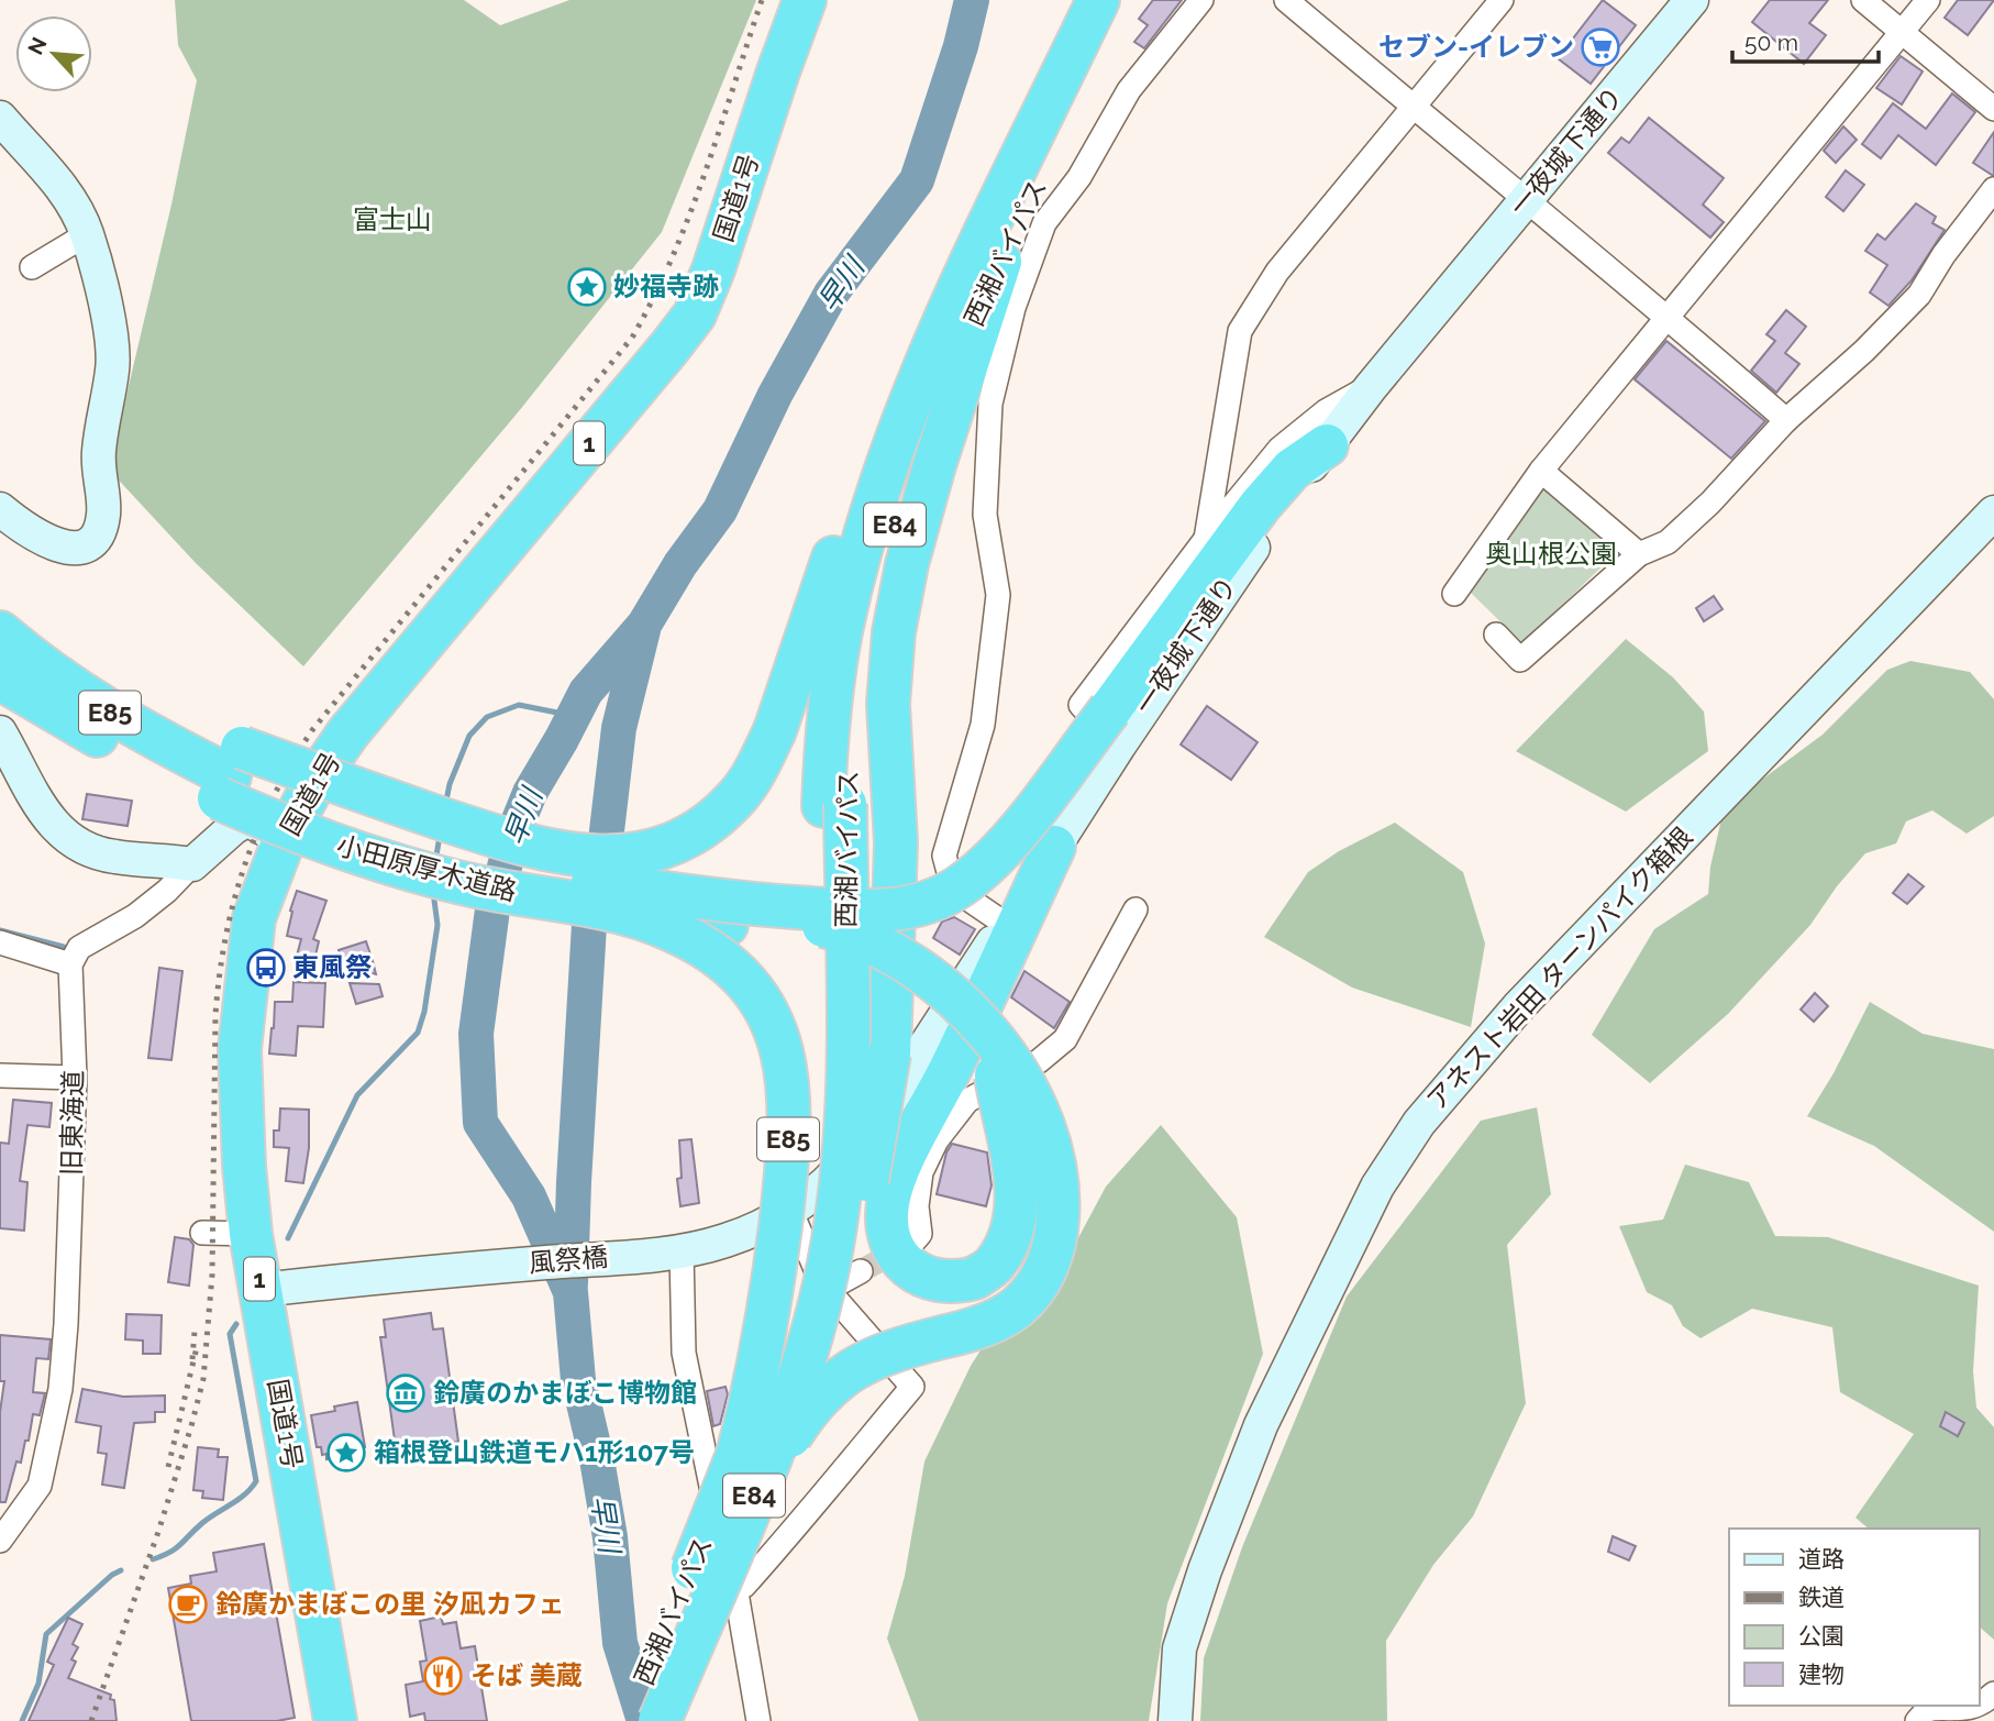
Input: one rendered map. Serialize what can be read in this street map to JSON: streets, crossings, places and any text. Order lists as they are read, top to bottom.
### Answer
{
  "streets": {
    "highway": [
      "国道1号",
      "西湘バイパス",
      "1",
      "E84",
      "E85",
      "小田原厚木道路"
    ],
    "street": [
      "一夜城下通り",
      "アネスト岩田 ターンパイク箱根",
      "旧東海道",
      "風祭橋"
    ]
  },
  "crossings": [
    ["国道1号", "風祭橋"],
    ["西湘バイパス", "E85"],
    ["E85", "小田原厚木道路"]
  ],
  "water": ["早川"],
  "parks": ["富士山", "奥山根公園"],
  "places": {
    "supermarket": ["セブン-イレブン"],
    "place": ["妙福寺跡", "箱根登山鉄道モハ1形107号"],
    "bus stop": ["東風祭"],
    "museum": ["鈴廣のかまぼこ博物館"],
    "cafe": ["鈴廣かまぼこの里 汐凪カフェ"],
    "restaurant": ["そば 美蔵"]
  },
  "legend": [
    "道路",
    "鉄道",
    "公園",
    "建物"
  ],
  "scale_bar": "50 m",
  "north": "top left"
}
